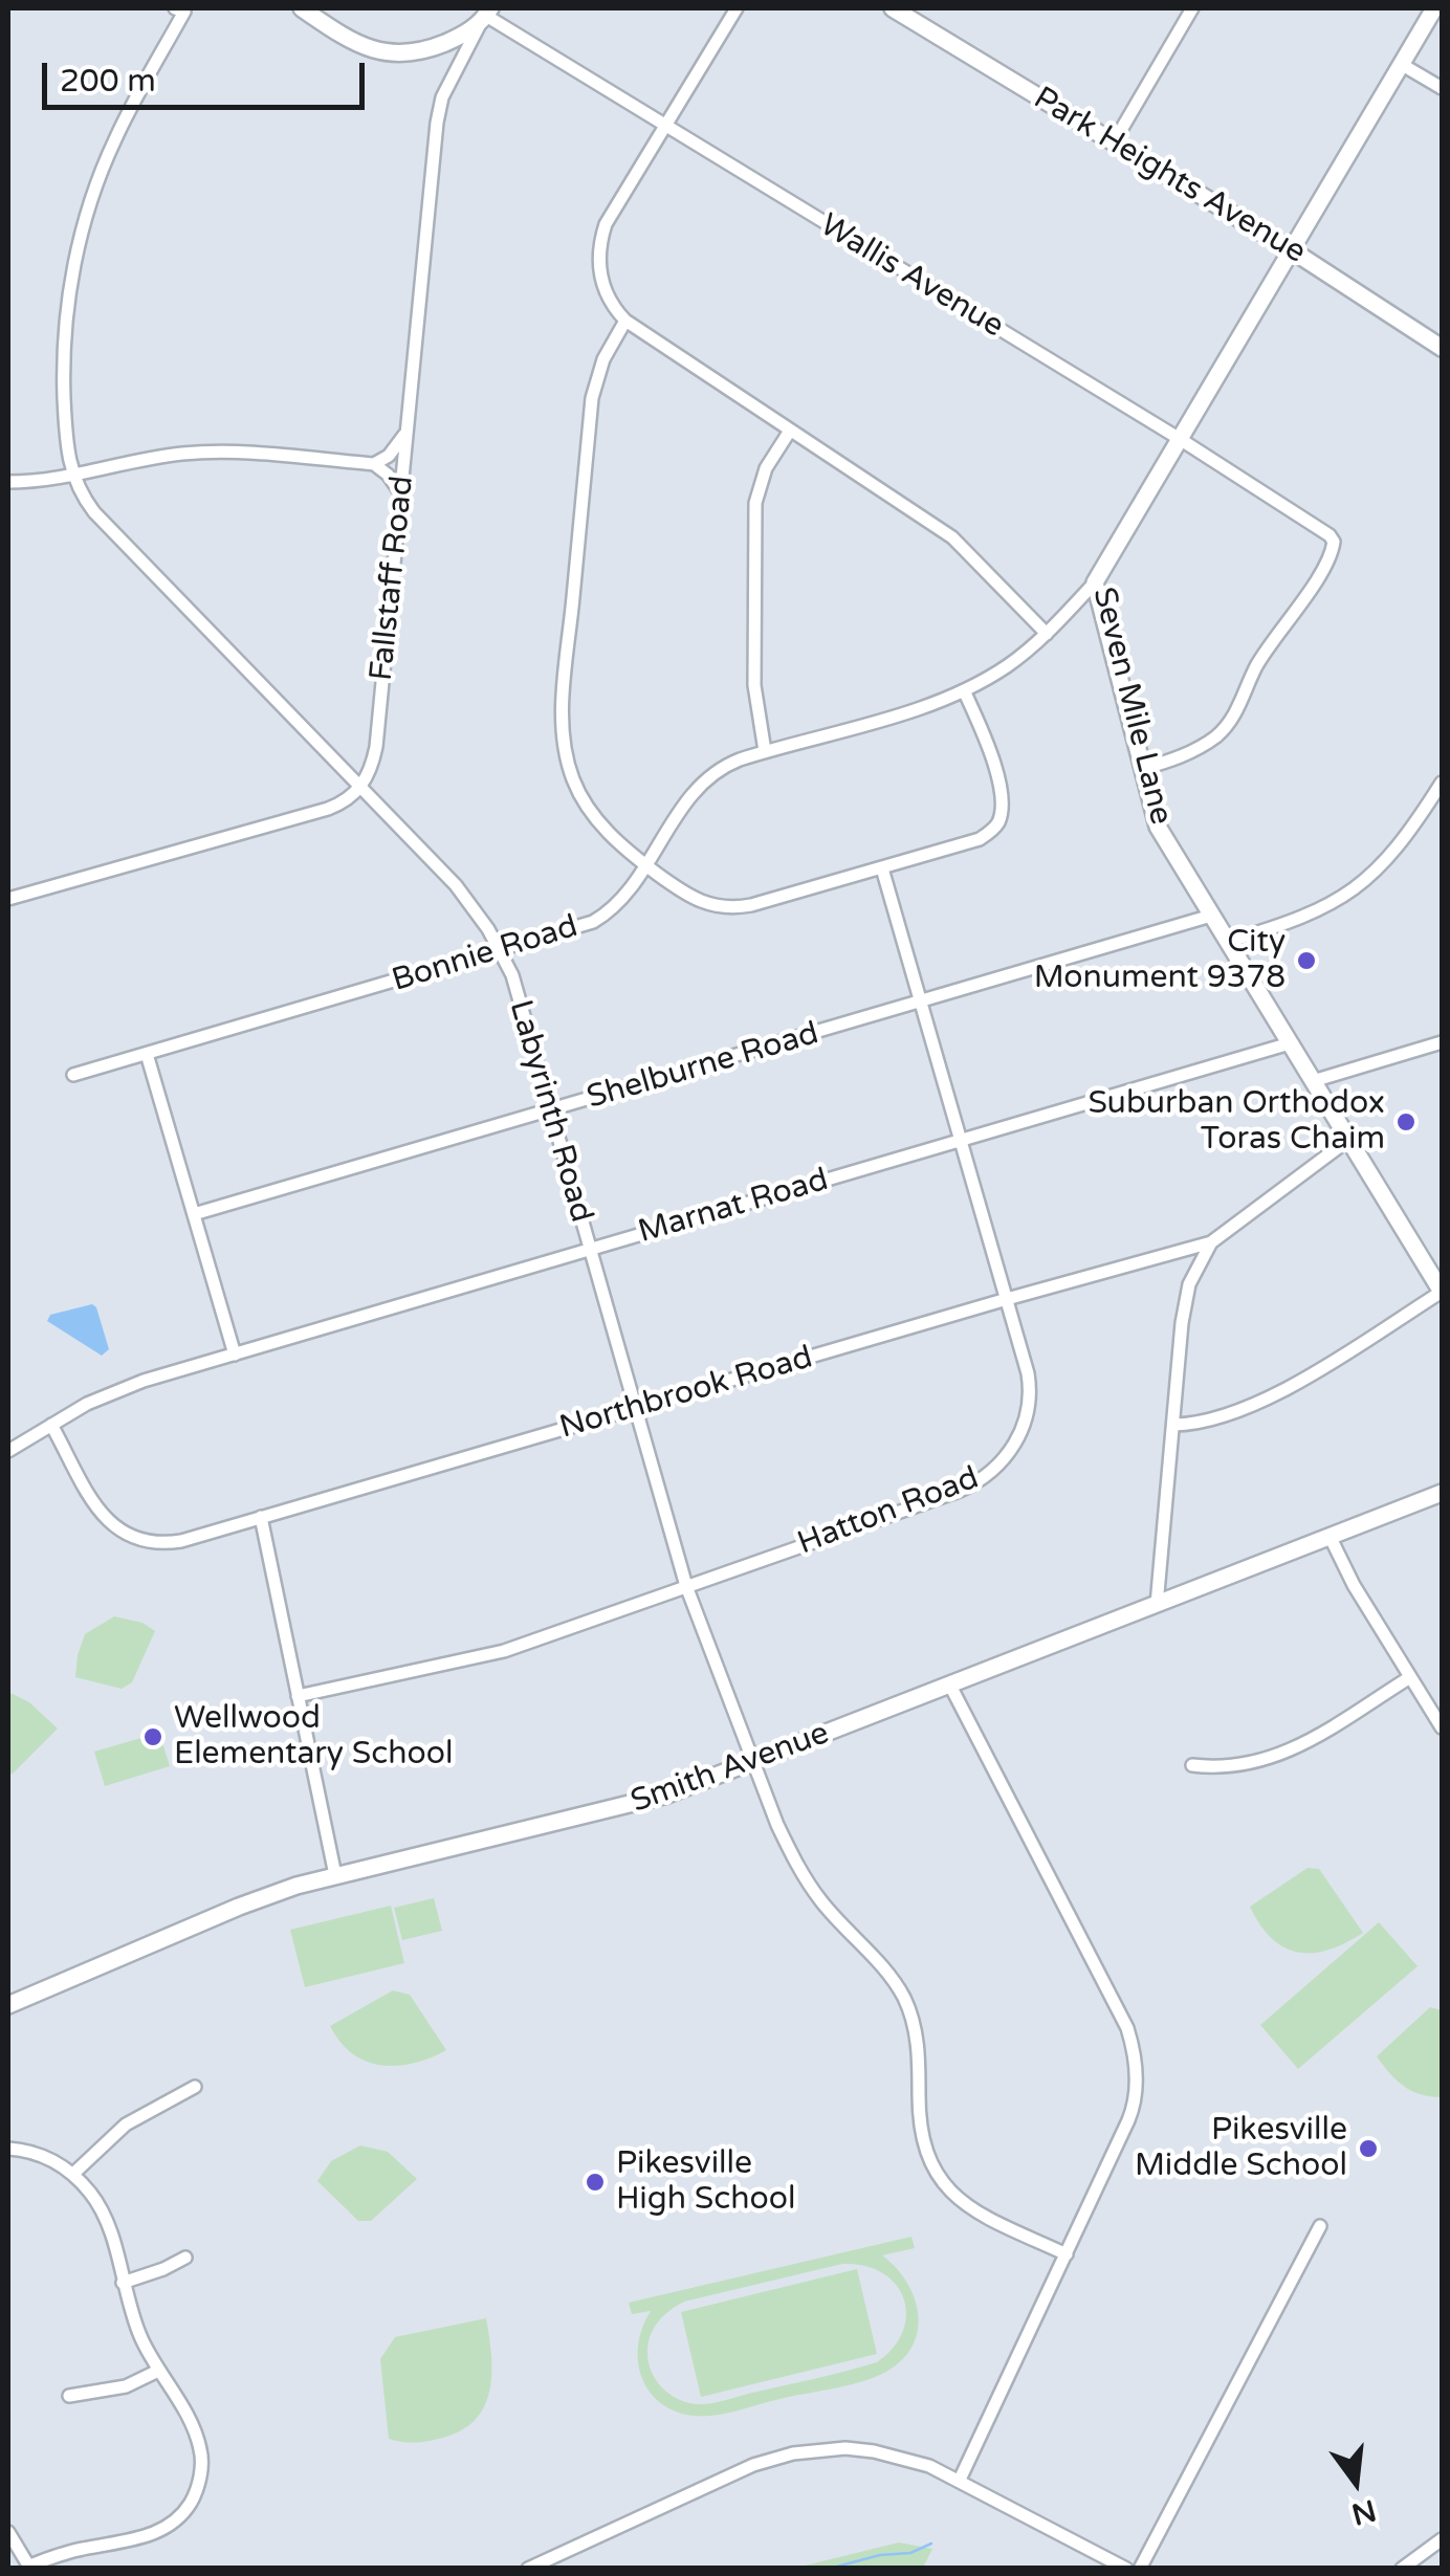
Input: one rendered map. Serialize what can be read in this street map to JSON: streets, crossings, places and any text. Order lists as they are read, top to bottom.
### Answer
{
  "streets": {
    "main road": ["Park Heights Avenue", "Seven Mile Lane", "Smith Avenue"],
    "street": [
      "Wallis Avenue",
      "Fallstaff Road",
      "Bonnie Road",
      "Shelburne Road",
      "Labyrinth Road",
      "Marnat Road",
      "Northbrook Road",
      "Hatton Road"
    ]
  },
  "crossings": [
    ["Park Heights Avenue", "Seven Mile Lane"],
    ["Wallis Avenue", "Fallstaff Road"],
    ["Wallis Avenue", "Seven Mile Lane"],
    ["Fallstaff Road", "Labyrinth Road"],
    ["Seven Mile Lane", "Bonnie Road"],
    ["Seven Mile Lane", "Shelburne Road"],
    ["Seven Mile Lane", "Marnat Road"],
    ["Seven Mile Lane", "Northbrook Road"],
    ["Bonnie Road", "Labyrinth Road"],
    ["Shelburne Road", "Labyrinth Road"],
    ["Shelburne Road", "Hatton Road"],
    ["Labyrinth Road", "Marnat Road"],
    ["Labyrinth Road", "Northbrook Road"],
    ["Labyrinth Road", "Hatton Road"],
    ["Labyrinth Road", "Smith Avenue"],
    ["Marnat Road", "Northbrook Road"],
    ["Marnat Road", "Hatton Road"],
    ["Northbrook Road", "Hatton Road"]
  ],
  "places": [
    "City Monument 9378",
    "Suburban Orthodox Toras Chaim",
    "Wellwood Elementary School",
    "Pikesville Middle School",
    "Pikesville High School"
  ],
  "scale_bar": "200 m",
  "north": "bottom"
}
